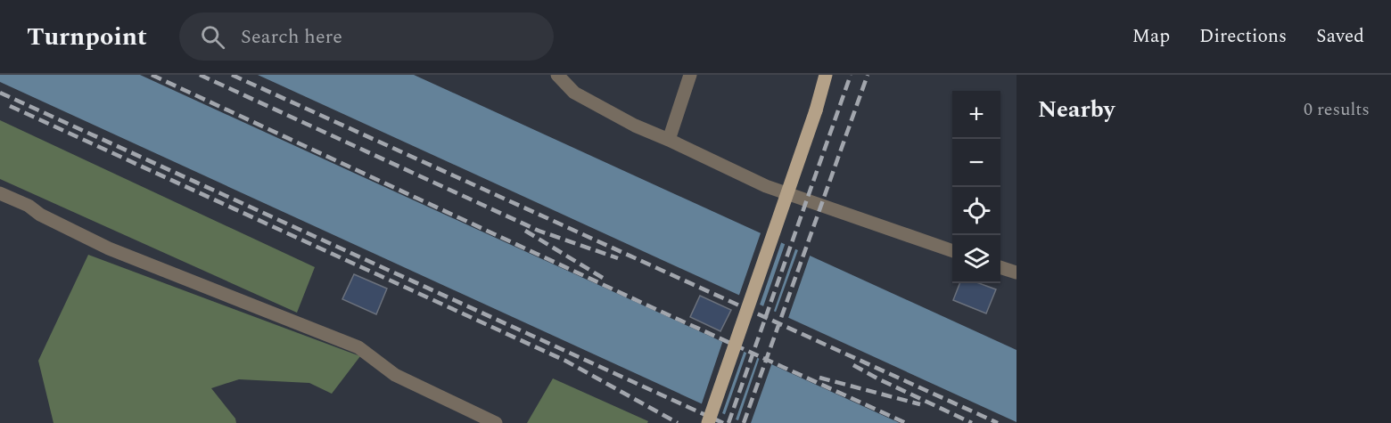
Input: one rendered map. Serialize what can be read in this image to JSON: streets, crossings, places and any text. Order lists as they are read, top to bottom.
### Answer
{
  "page": {
    "header": "Turnpoint",
    "search": "Search here",
    "nav": ["Map", "Directions", "Saved"],
    "heading": ["Nearby", "0 results"],
    "map_buttons": ["+", "−"]
  }
}
